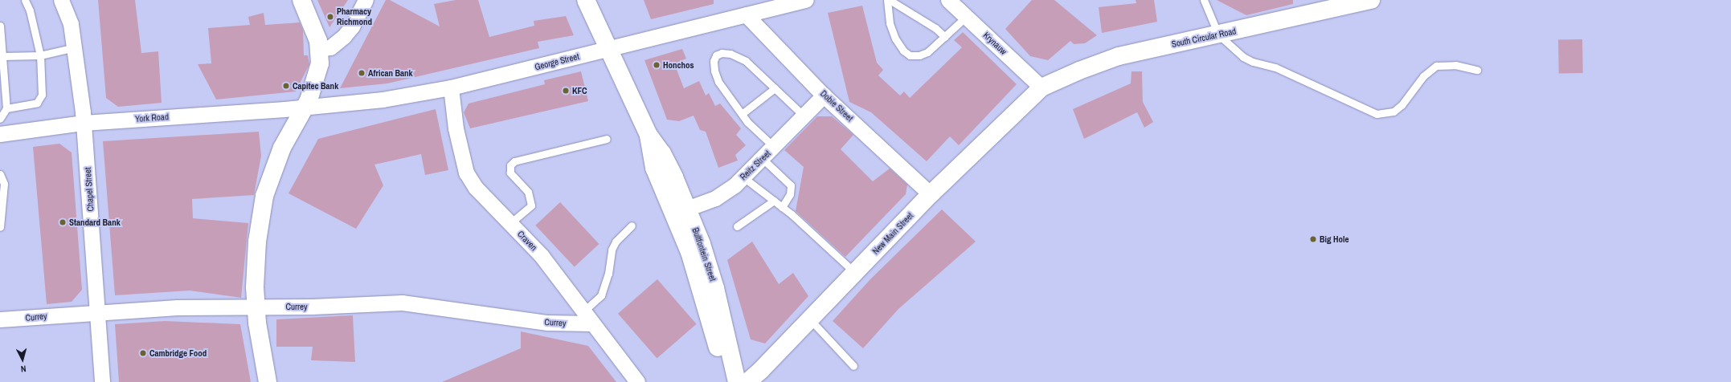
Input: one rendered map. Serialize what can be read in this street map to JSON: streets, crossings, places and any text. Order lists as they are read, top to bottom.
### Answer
{
  "streets": {
    "street": [
      "South Circular Road",
      "Krynauw",
      "George Street",
      "Dobie Street",
      "York Road",
      "Reitz Street",
      "Chapel Street",
      "New Main Street",
      "Craven",
      "Bultfontein Street",
      "Currey"
    ]
  },
  "crossings": [
    ["South Circular Road", "Krynauw"],
    ["South Circular Road", "New Main Street"],
    ["Krynauw", "New Main Street"],
    ["George Street", "Dobie Street"],
    ["George Street", "York Road"],
    ["George Street", "Craven"],
    ["George Street", "Bultfontein Street"],
    ["Dobie Street", "Reitz Street"],
    ["Dobie Street", "New Main Street"],
    ["York Road", "Chapel Street"],
    ["Reitz Street", "Bultfontein Street"],
    ["Chapel Street", "Currey"],
    ["Craven", "Currey"]
  ],
  "places": [
    "Pharmacy Richmond",
    "Honchos",
    "African Bank",
    "Capitec Bank",
    "KFC",
    "Standard Bank",
    "Big Hole",
    "Cambridge Food"
  ],
  "north": "bottom"
}
